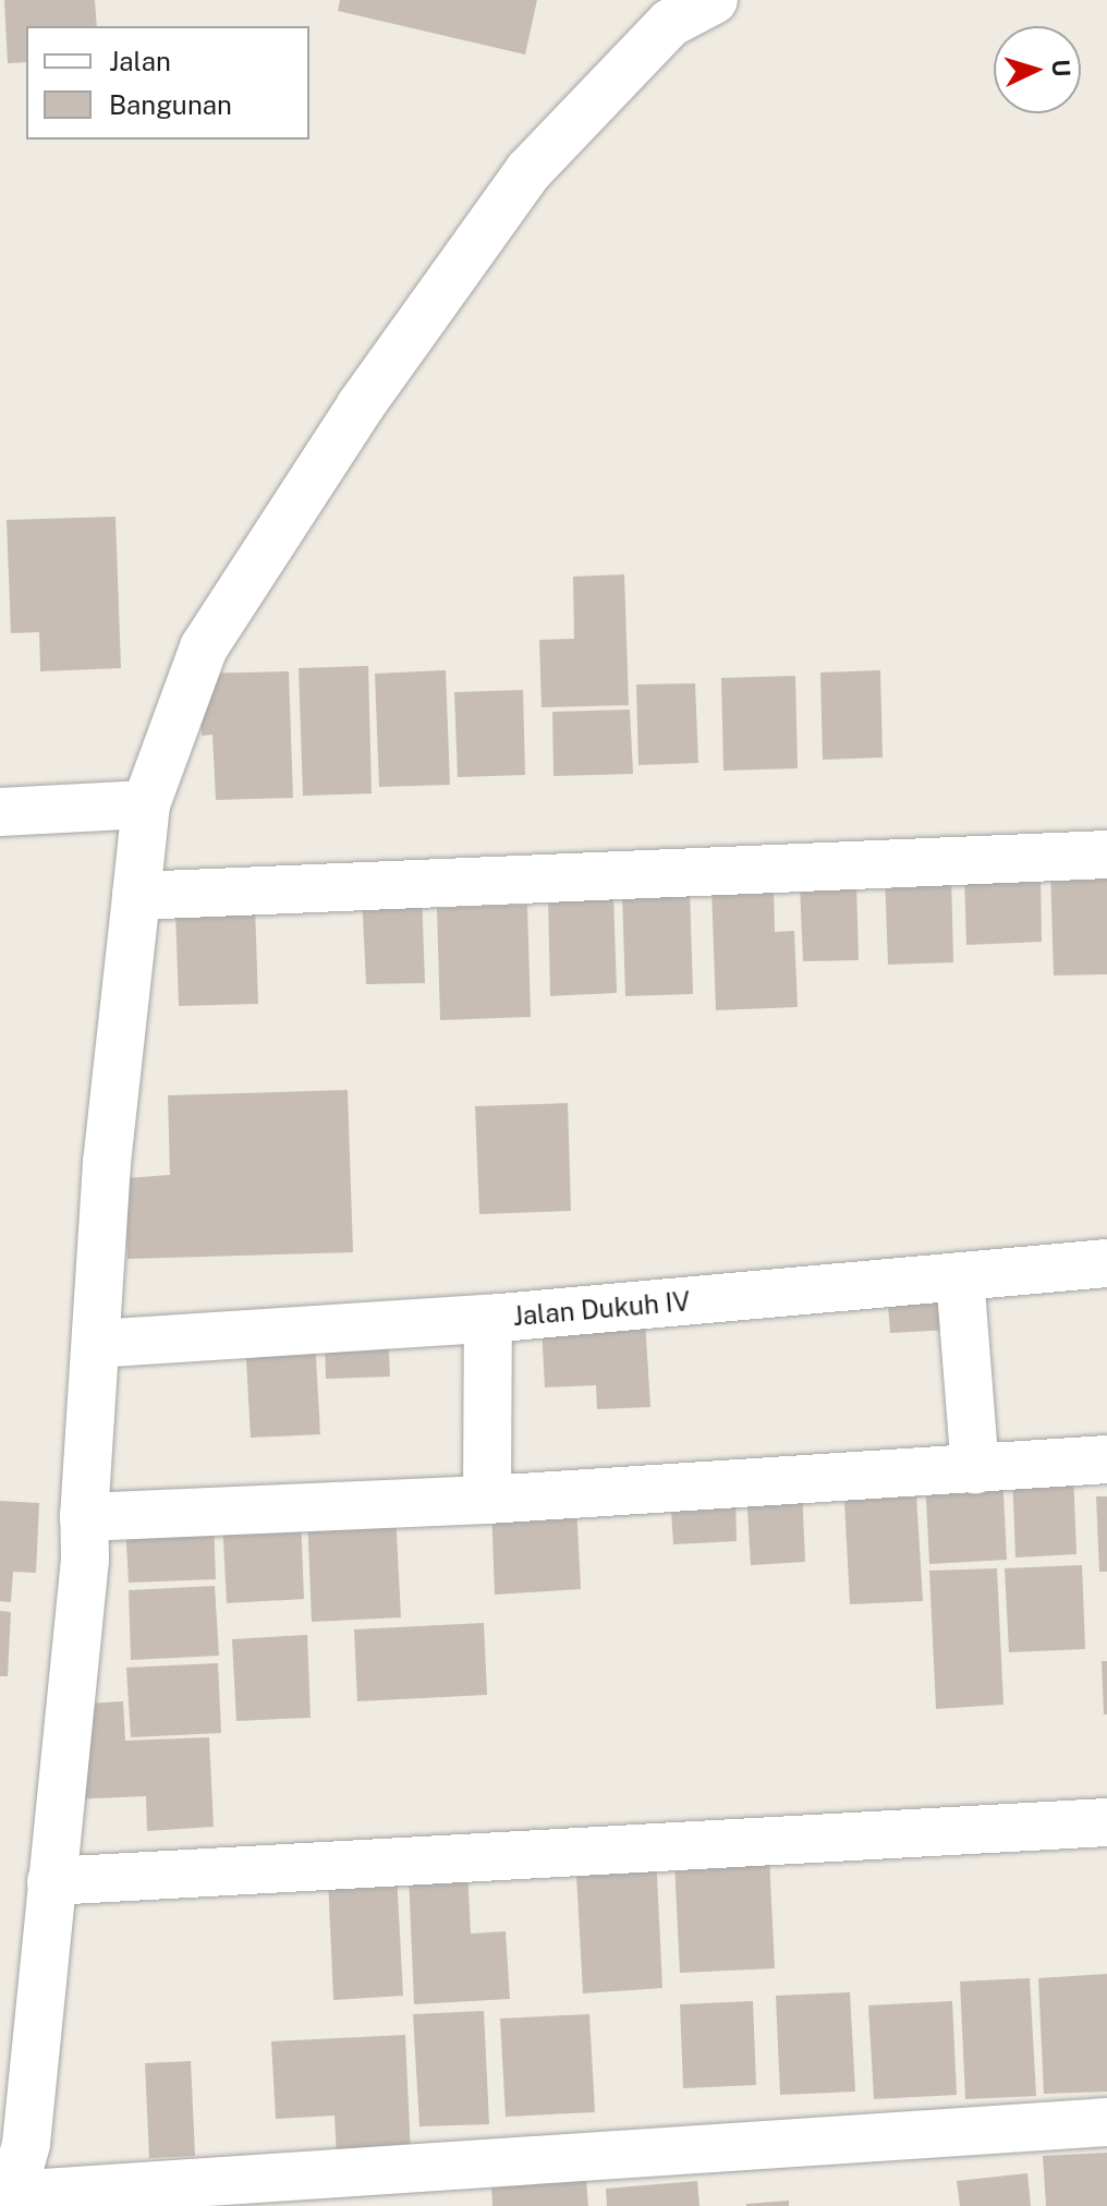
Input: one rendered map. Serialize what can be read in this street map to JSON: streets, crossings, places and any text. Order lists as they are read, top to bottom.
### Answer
{
  "streets": {
    "street": ["Jalan Dukuh IV"]
  },
  "legend": ["Jalan", "Bangunan"],
  "north": "right"
}
